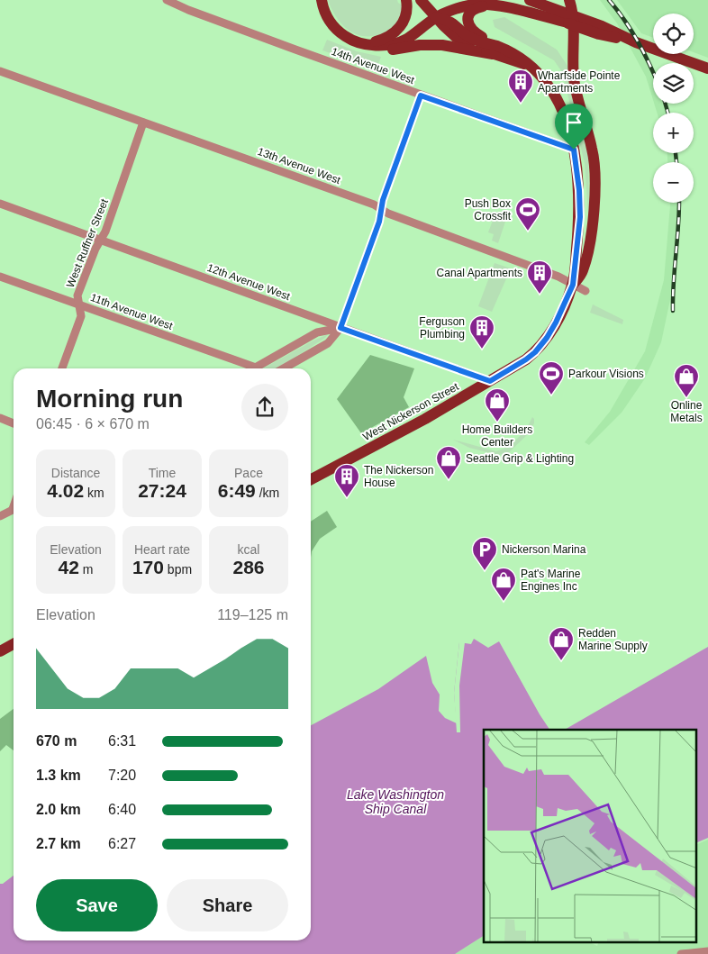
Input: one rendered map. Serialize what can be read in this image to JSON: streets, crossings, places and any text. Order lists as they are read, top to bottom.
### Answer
{
  "streets": {
    "main road": ["West Nickerson Street"],
    "street": [
      "14th Avenue West",
      "13th Avenue West",
      "West Ruffner Street",
      "12th Avenue West",
      "11th Avenue West"
    ]
  },
  "crossings": [
    ["14th Avenue West", "West Nickerson Street"],
    ["13th Avenue West", "West Ruffner Street"],
    ["13th Avenue West", "West Nickerson Street"],
    ["West Ruffner Street", "12th Avenue West"],
    ["West Ruffner Street", "11th Avenue West"],
    ["12th Avenue West", "West Nickerson Street"]
  ],
  "water": ["Lake Washington Ship Canal"],
  "places": {
    "building": [
      "Wharfside Pointe Apartments",
      "Canal Apartments",
      "Ferguson Plumbing",
      "The Nickerson House"
    ],
    "sports": ["Push Box Crossfit", "Parkour Visions"],
    "shop": [
      "Online Metals",
      "Home Builders Center",
      "Seattle Grip & Lighting",
      "Pat's Marine Engines Inc",
      "Redden Marine Supply"
    ],
    "parking": ["Nickerson Marina"]
  },
  "page": {
    "map_buttons": ["+", "−"],
    "heading": ["Morning run", "06:45 · 6 × 670 m"],
    "stats": [
      ["Distance", "4.02 km"],
      ["Time", "27:24"],
      ["Pace", "6:49 /km"],
      ["Elevation", "42 m"],
      ["Heart rate", "170 bpm"],
      ["kcal", "286"]
    ],
    "chart": ["Elevation", "119–125 m"],
    "list": [
      {
        "name": "670 m",
        "note": "6:31"
      },
      {
        "name": "1.3 km",
        "note": "7:20"
      },
      {
        "name": "2.0 km",
        "note": "6:40"
      },
      {
        "name": "2.7 km",
        "note": "6:27"
      }
    ],
    "buttons": ["Save", "Share"]
  }
}
